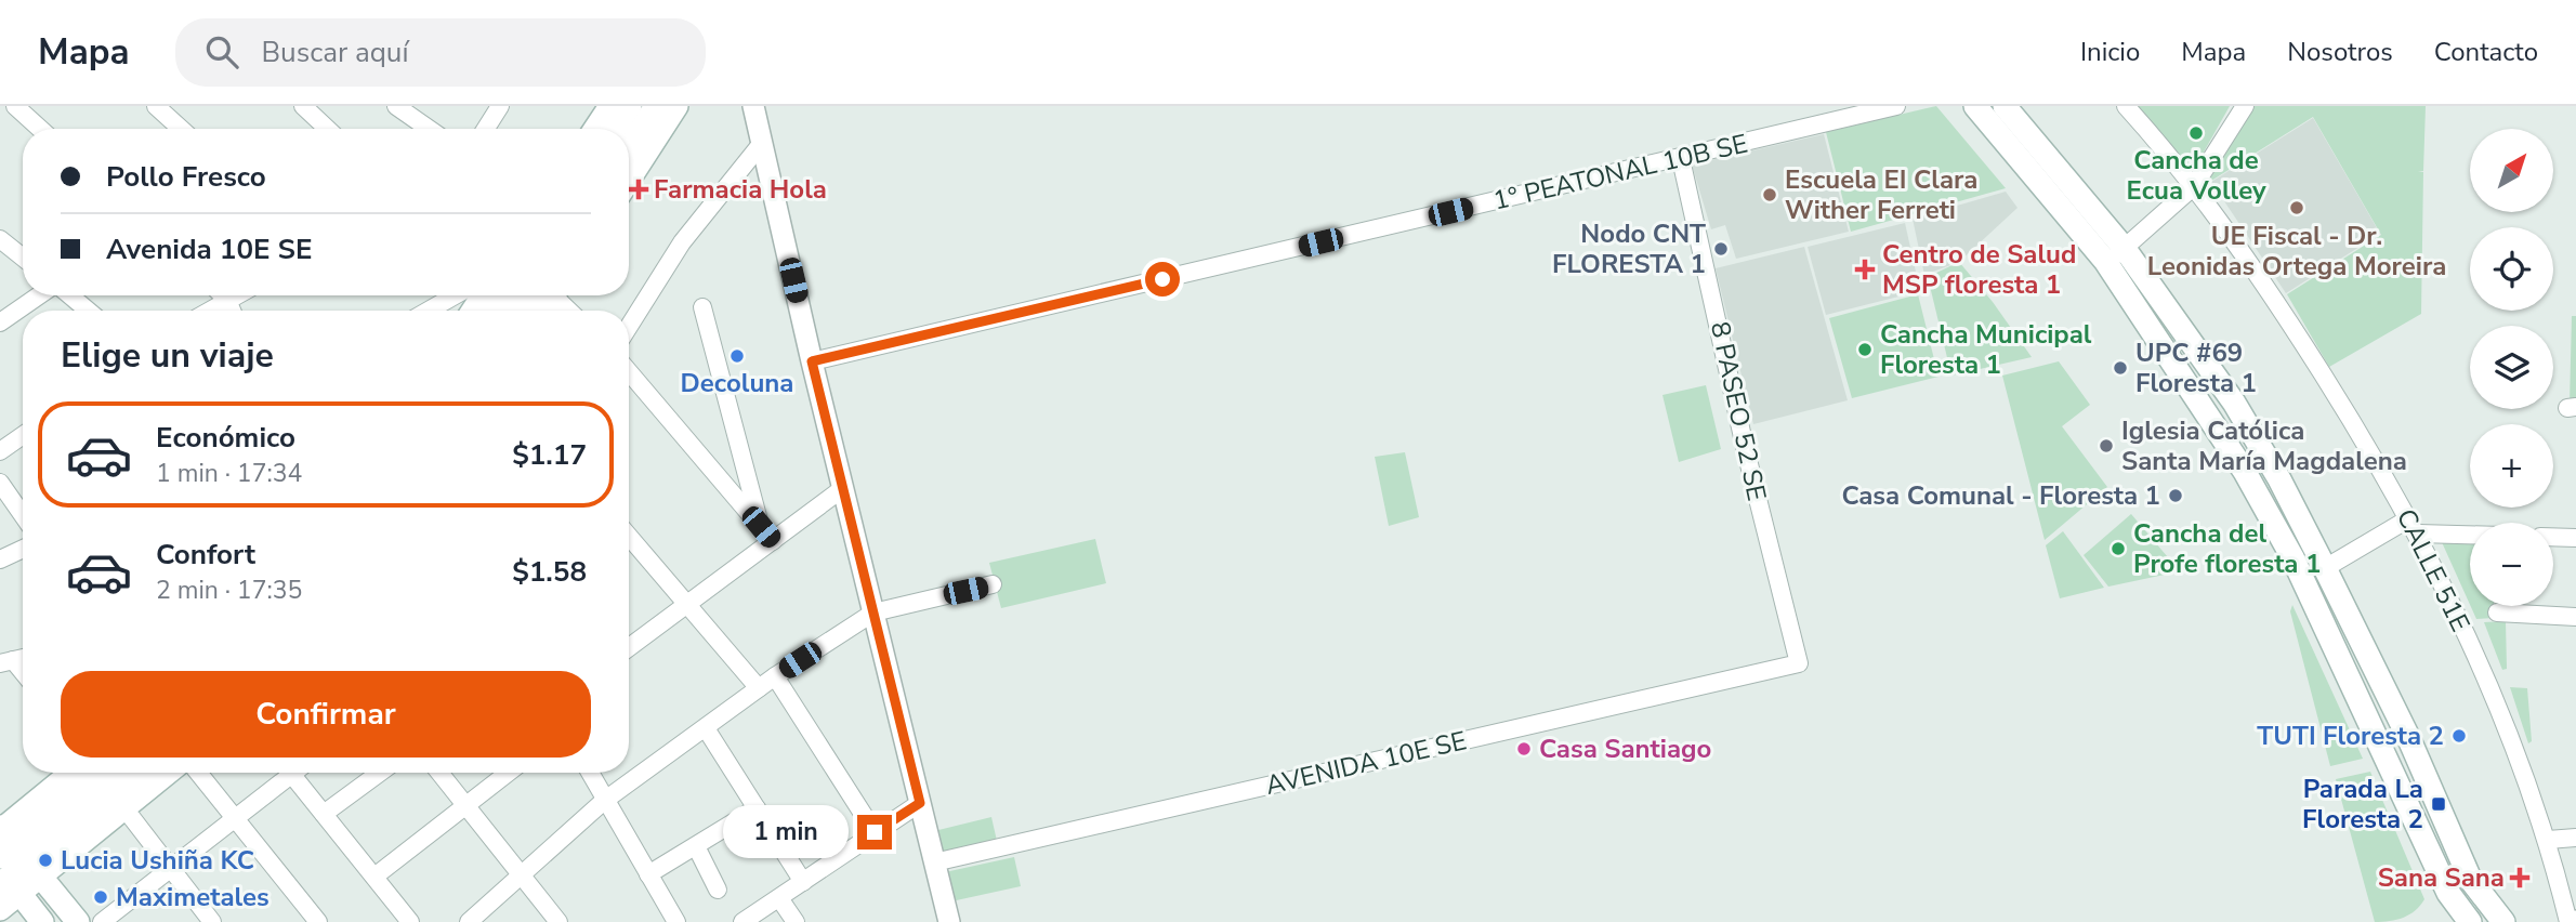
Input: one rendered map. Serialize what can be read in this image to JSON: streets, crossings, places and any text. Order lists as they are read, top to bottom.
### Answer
{
  "streets": {
    "street": [
      "1° PEATONAL 10B SE",
      "8 PASEO 52 SE",
      "CALLE 51E",
      "AVENIDA 10E SE"
    ]
  },
  "crossings": [
    ["1° PEATONAL 10B SE", "8 PASEO 52 SE"],
    ["8 PASEO 52 SE", "AVENIDA 10E SE"]
  ],
  "places": {
    "other": [
      "Cancha de Ecua Volley",
      "Escuela EI Clara Wither Ferreti",
      "UE Fiscal - Dr. Leonidas Ortega Moreira",
      "Nodo CNT FLORESTA 1",
      "Cancha Municipal Floresta 1",
      "Decoluna",
      "UPC #69 Floresta 1",
      "Iglesia Católica Santa María Magdalena",
      "Casa Comunal - Floresta 1",
      "Cancha del Profe floresta 1",
      "TUTI Floresta 2",
      "Casa Santiago",
      "Lucia Ushiña KC",
      "Maximetales"
    ],
    "health": ["Farmacia Hola", "Centro de Salud MSP floresta 1", "Sana Sana"],
    "transit": ["Parada La Floresta 2"]
  },
  "north": "top right",
  "page": {
    "header": "Mapa",
    "search": "Buscar aquí",
    "nav": [
      "Inicio",
      "Mapa",
      "Nosotros",
      "Contacto"
    ],
    "map_buttons": ["+", "−"],
    "banner": ["Pollo Fresco", "Avenida 10E SE"],
    "heading": "Elige un viaje",
    "list": [
      {
        "name": "Económico",
        "note": "1 min · 17:34",
        "value": "$1.17"
      },
      {
        "name": "Confort",
        "note": "2 min · 17:35",
        "value": "$1.58"
      }
    ],
    "buttons": "Confirmar",
    "bubble": "1 min"
  }
}
